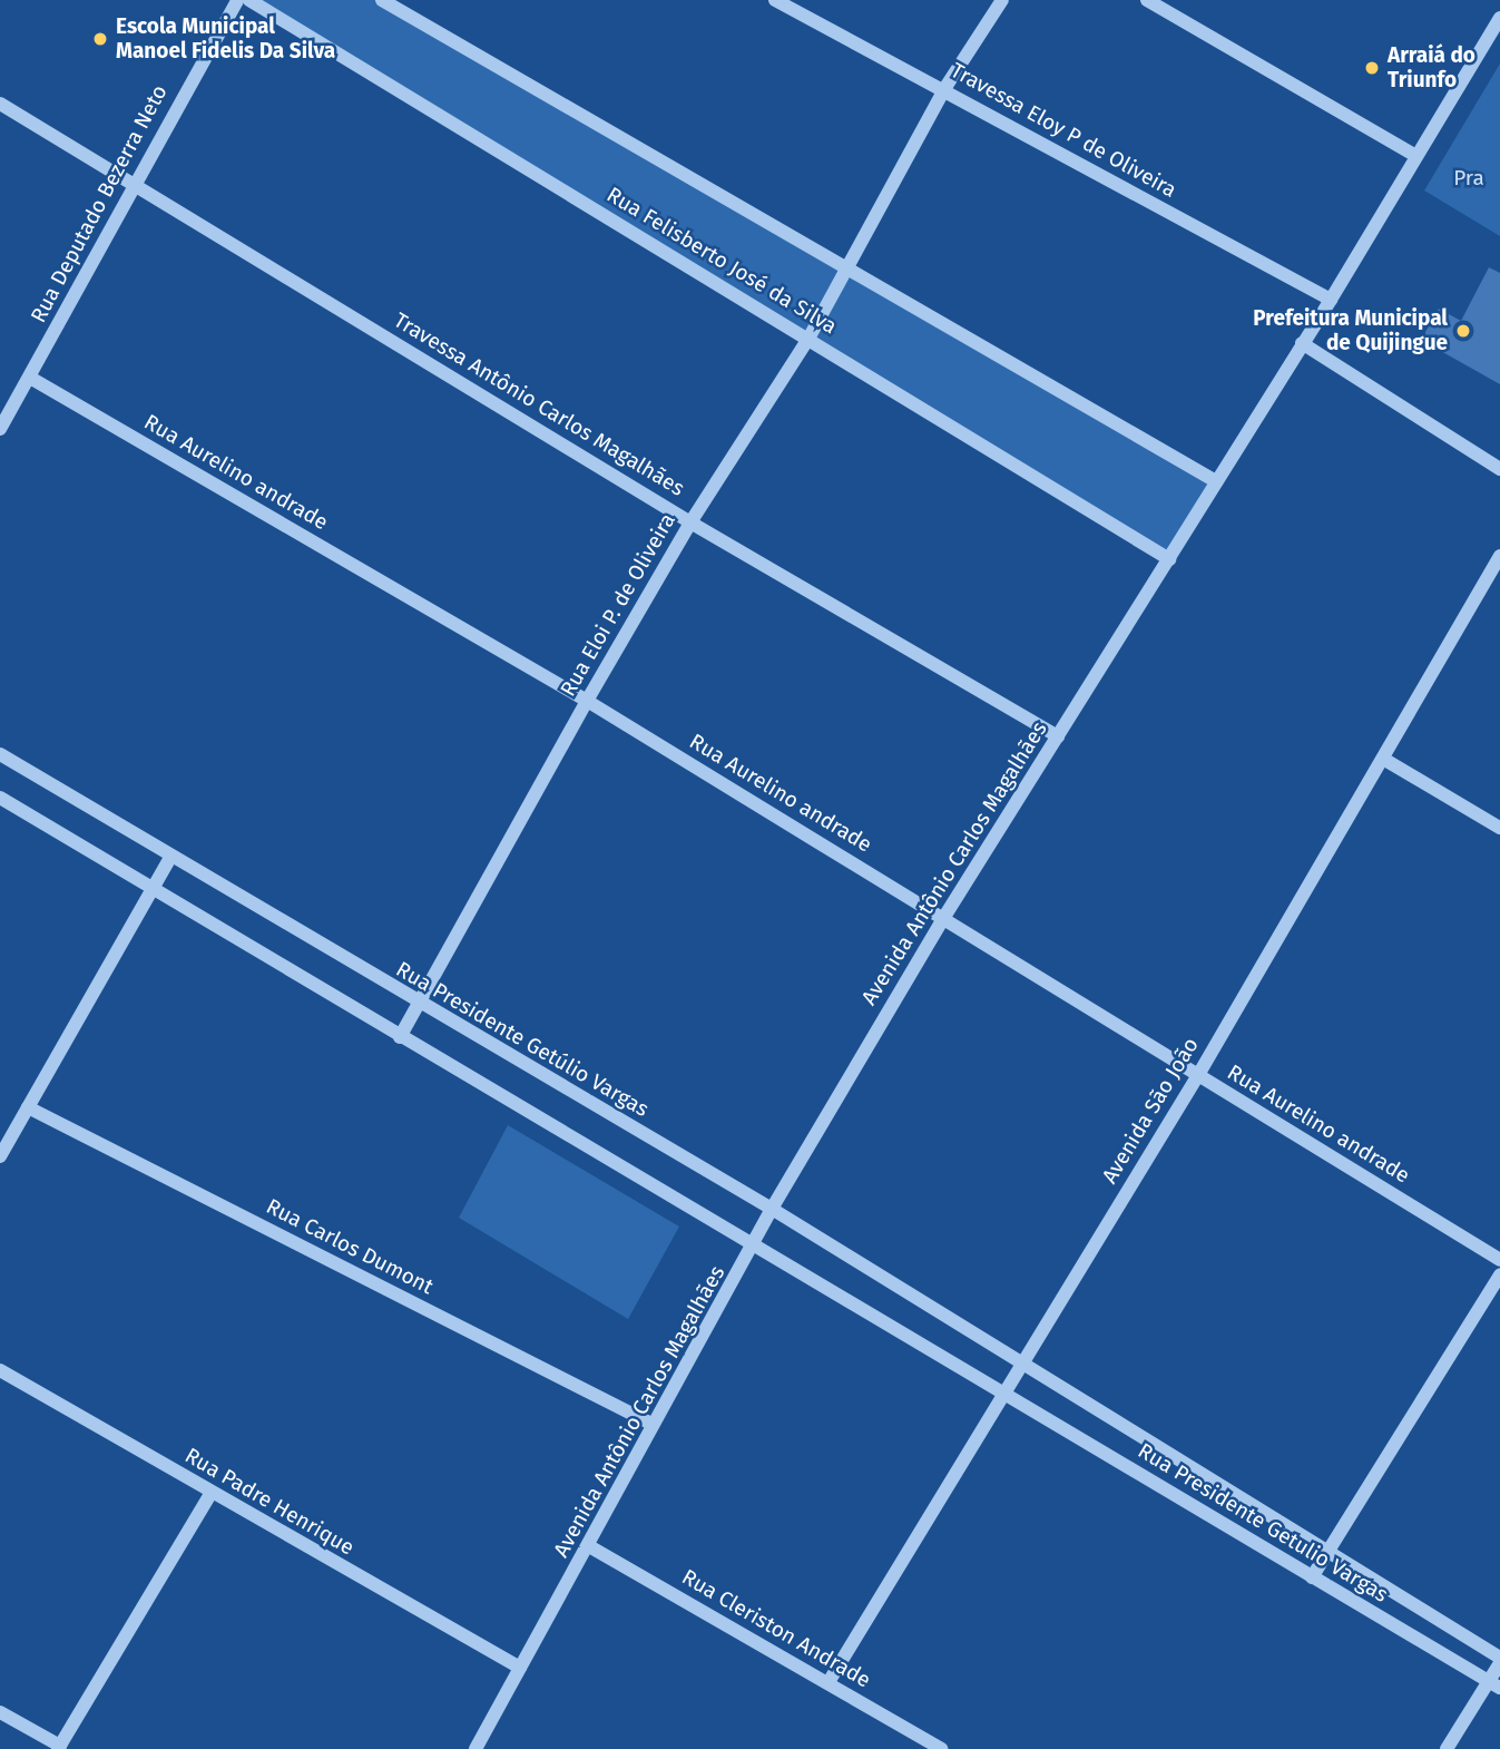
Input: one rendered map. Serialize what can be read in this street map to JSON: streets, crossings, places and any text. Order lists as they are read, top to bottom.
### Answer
{
  "streets": {
    "street": [
      "Travessa Eloy P de Oliveira",
      "Rua Deputado Bezerra Neto",
      "Rua Felisberto José da Silva",
      "Travessa Antônio Carlos Magalhães",
      "Rua Aurelino andrade",
      "Rua Eloi P. de Oliveira",
      "Avenida Antônio Carlos Magalhães",
      "Rua Presidente Getúlio Vargas",
      "Avenida São João",
      "Rua Carlos Dumont",
      "Rua Padre Henrique",
      "Rua Presidente Getulio Vargas",
      "Rua Cleriston Andrade"
    ]
  },
  "crossings": [
    ["Travessa Eloy P de Oliveira", "Rua Eloi P. de Oliveira"],
    ["Travessa Eloy P de Oliveira", "Avenida Antônio Carlos Magalhães"],
    ["Rua Deputado Bezerra Neto", "Travessa Antônio Carlos Magalhães"],
    ["Rua Deputado Bezerra Neto", "Rua Aurelino andrade"],
    ["Rua Felisberto José da Silva", "Rua Eloi P. de Oliveira"],
    ["Rua Felisberto José da Silva", "Avenida Antônio Carlos Magalhães"],
    ["Travessa Antônio Carlos Magalhães", "Rua Eloi P. de Oliveira"],
    ["Travessa Antônio Carlos Magalhães", "Avenida Antônio Carlos Magalhães"],
    ["Rua Aurelino andrade", "Rua Eloi P. de Oliveira"],
    ["Rua Aurelino andrade", "Avenida Antônio Carlos Magalhães"],
    ["Rua Aurelino andrade", "Avenida São João"],
    ["Rua Eloi P. de Oliveira", "Rua Presidente Getúlio Vargas"],
    ["Avenida Antônio Carlos Magalhães", "Rua Presidente Getúlio Vargas"],
    ["Avenida Antônio Carlos Magalhães", "Rua Carlos Dumont"],
    ["Avenida Antônio Carlos Magalhães", "Rua Padre Henrique"],
    ["Avenida Antônio Carlos Magalhães", "Rua Cleriston Andrade"],
    ["Rua Presidente Getúlio Vargas", "Avenida São João"],
    ["Rua Presidente Getúlio Vargas", "Rua Presidente Getulio Vargas"],
    ["Avenida São João", "Rua Presidente Getulio Vargas"],
    ["Avenida São João", "Rua Cleriston Andrade"]
  ],
  "parks": ["Pra"],
  "places": ["Escola Municipal Manoel Fidelis Da Silva", "Arraiá do Triunfo", "Prefeitura Municipal de Quijingue"]
}
